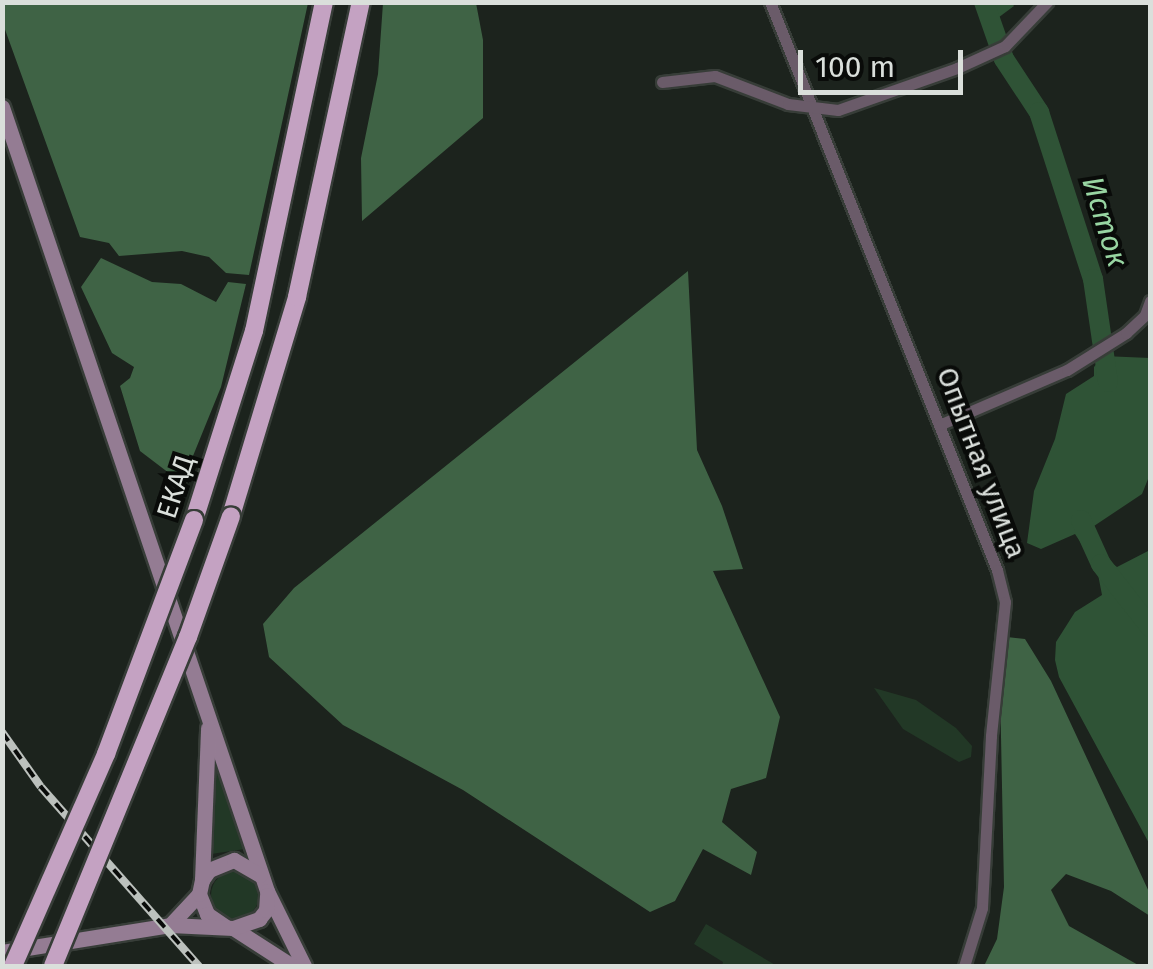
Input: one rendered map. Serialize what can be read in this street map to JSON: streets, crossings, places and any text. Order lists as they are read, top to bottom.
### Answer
{
  "streets": {
    "highway": ["ЕКАД"],
    "street": ["Опытная улица"]
  },
  "water": ["Исток"],
  "scale_bar": "100 m"
}
